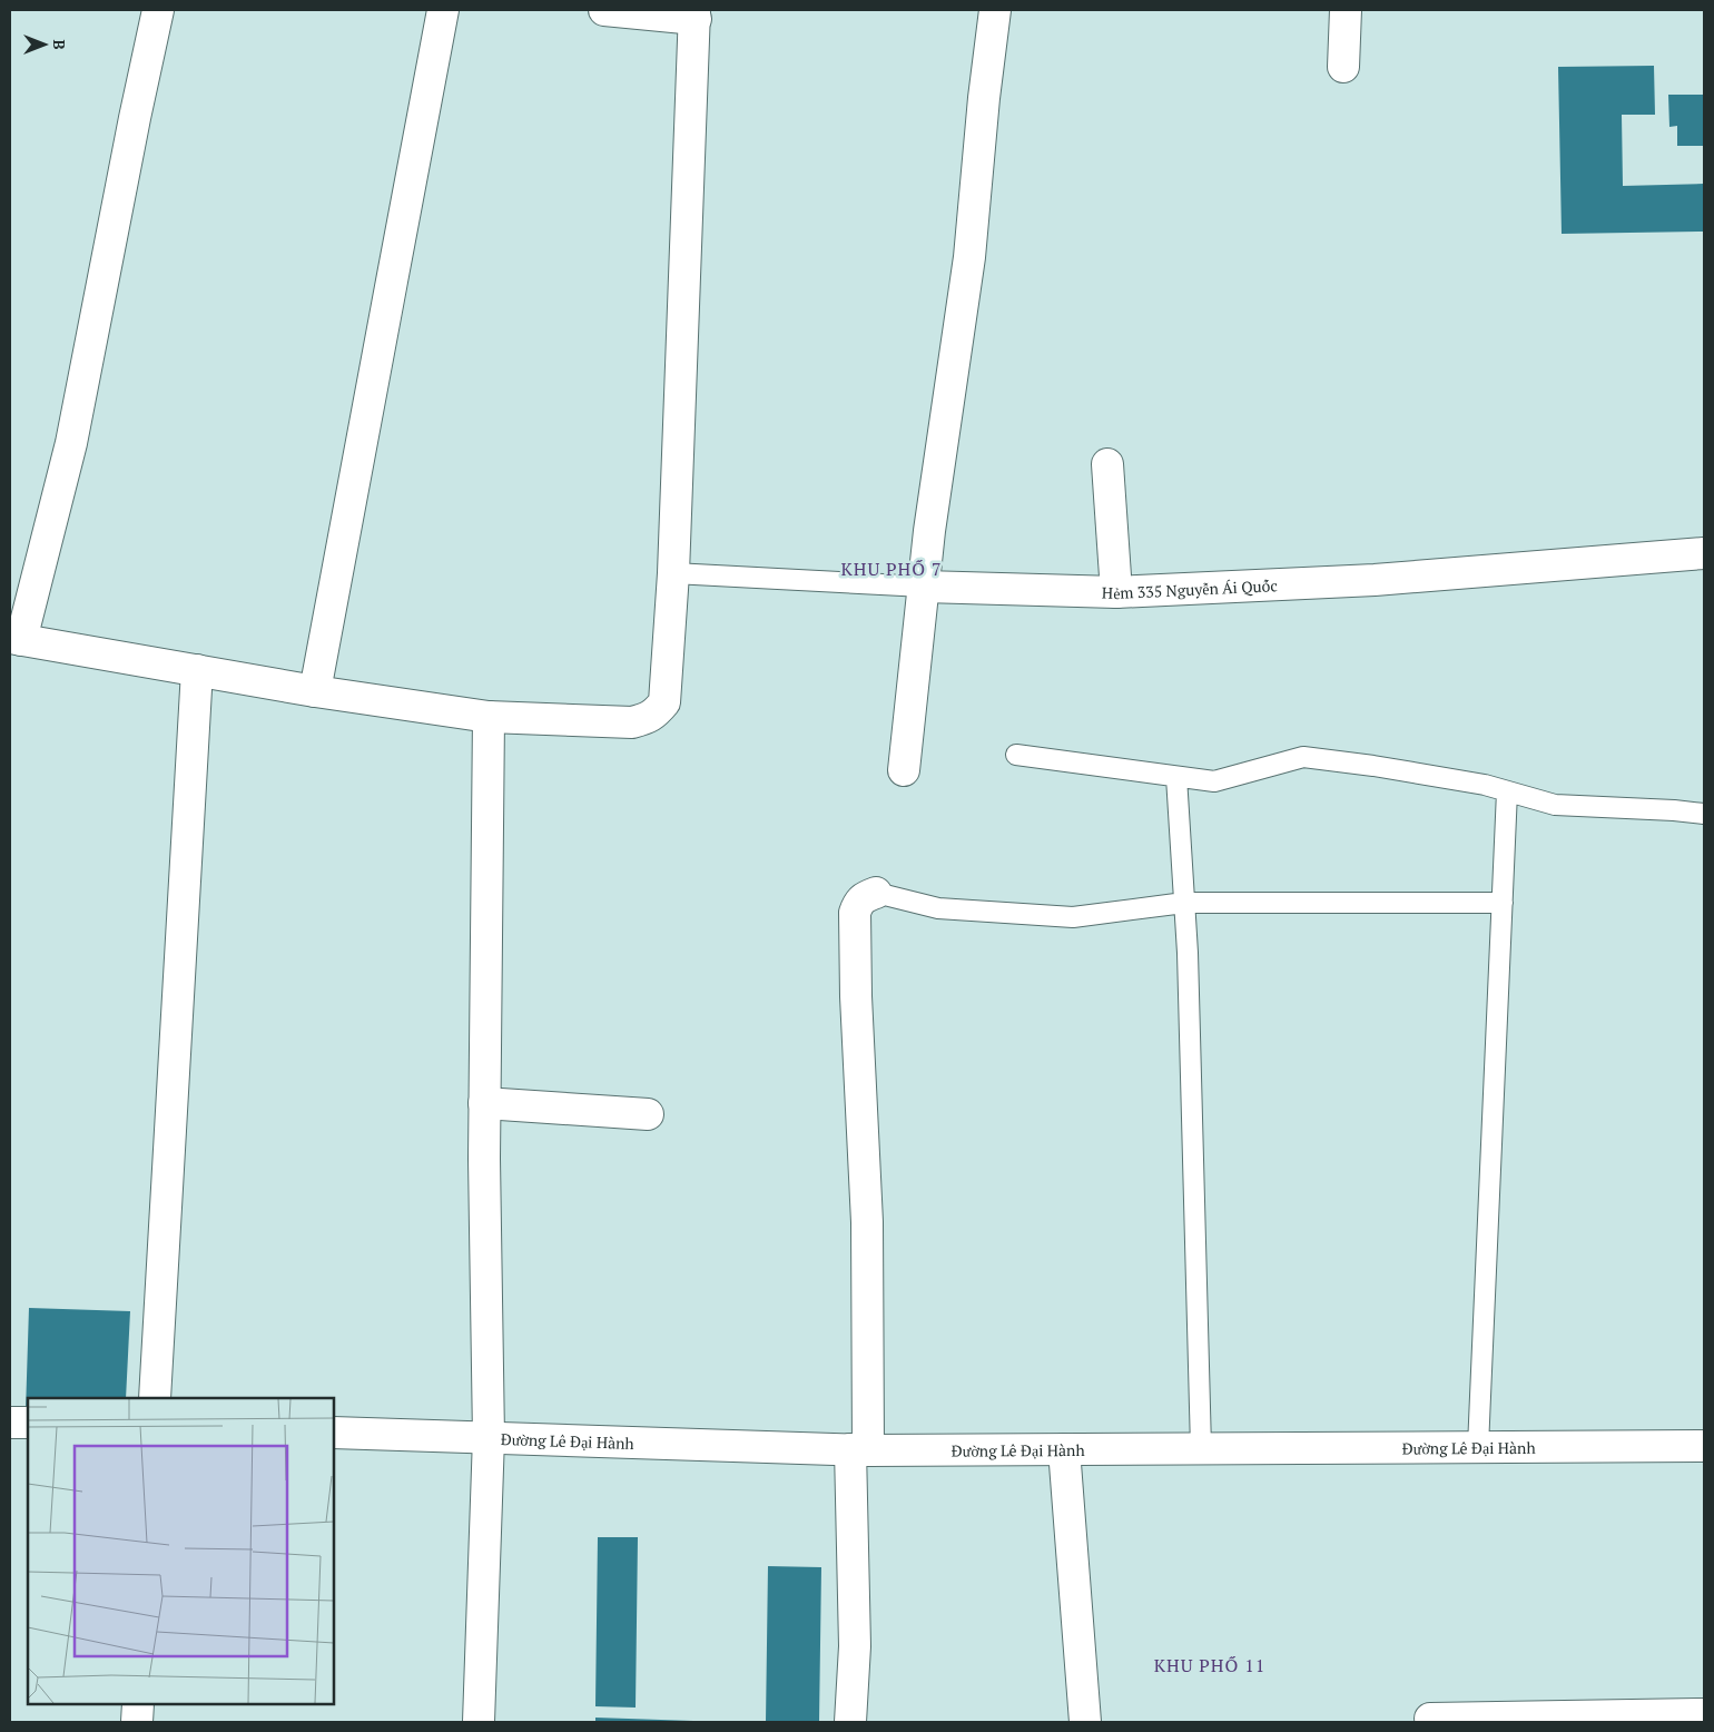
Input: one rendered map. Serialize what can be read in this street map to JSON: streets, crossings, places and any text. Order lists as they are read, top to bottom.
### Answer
{
  "streets": {
    "street": ["Hẻm 335 Nguyễn Ái Quốc", "Đường Lê Đại Hành"]
  },
  "districts": ["KHU PHỐ 7", "KHU PHỐ 11"],
  "north": "right"
}
